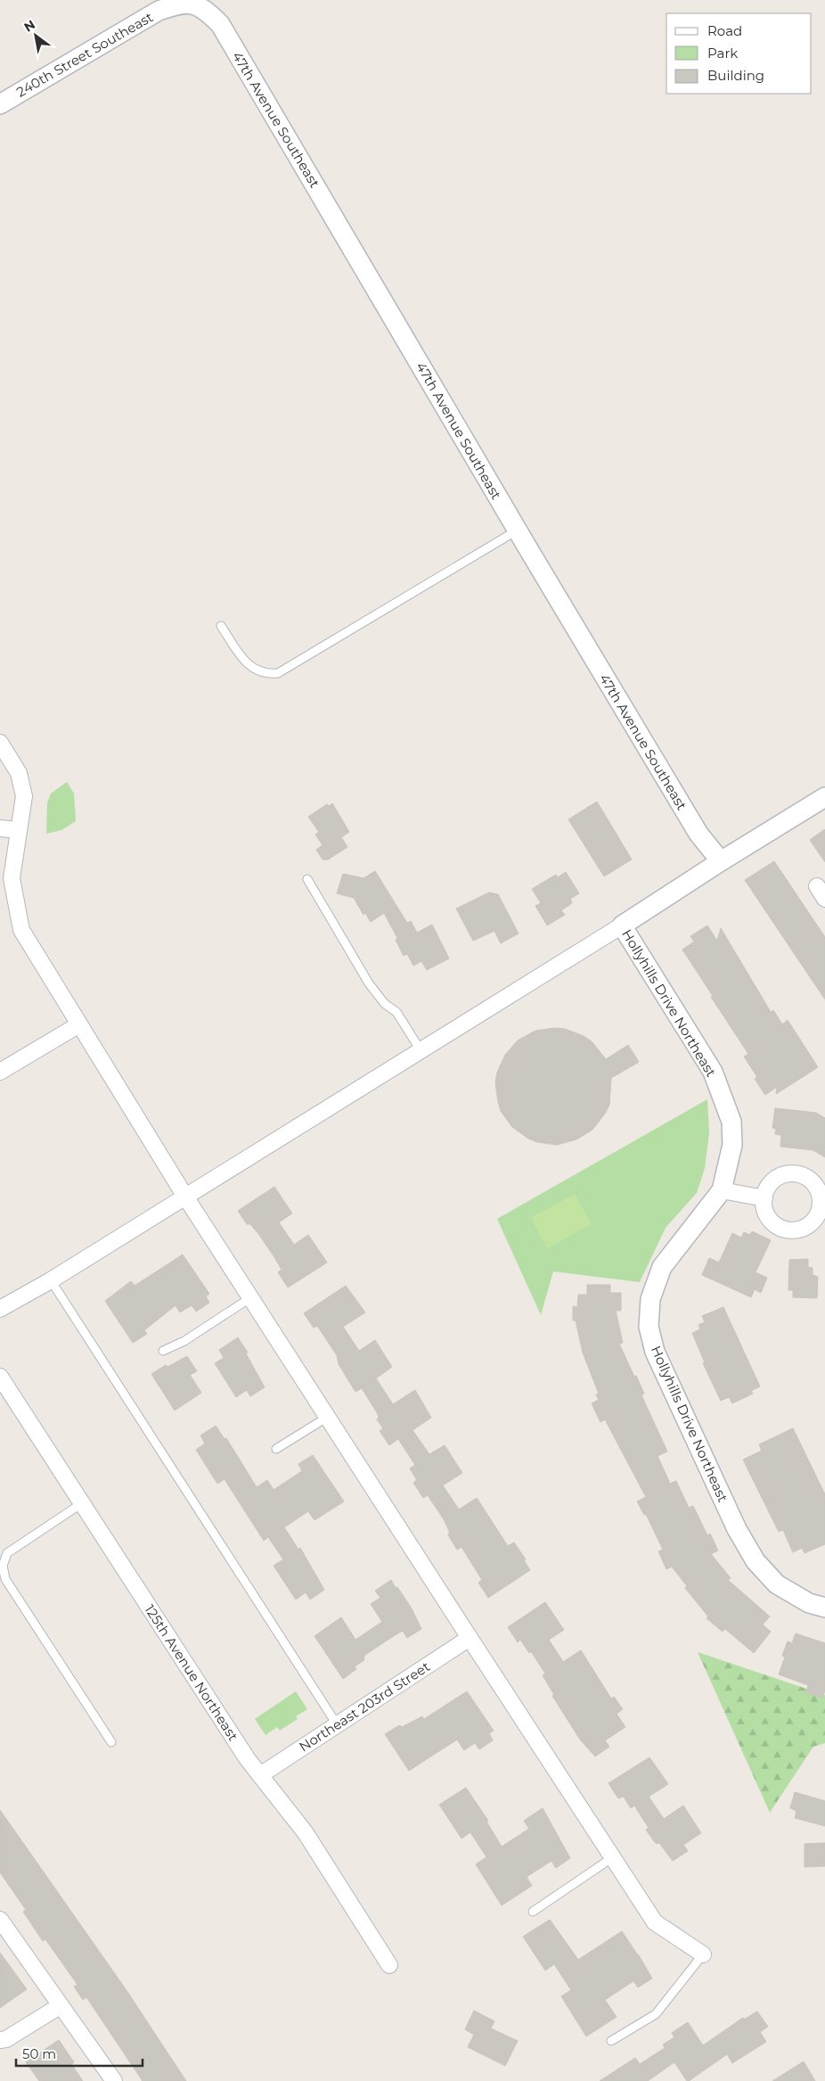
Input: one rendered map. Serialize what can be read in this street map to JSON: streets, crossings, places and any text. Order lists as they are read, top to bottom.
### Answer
{
  "streets": {
    "street": [
      "240th Street Southeast",
      "47th Avenue Southeast",
      "Hollyhills Drive Northeast",
      "125th Avenue Northeast",
      "Northeast 203rd Street"
    ]
  },
  "crossings": [
    ["240th Street Southeast", "47th Avenue Southeast"],
    ["125th Avenue Northeast", "Northeast 203rd Street"]
  ],
  "legend": ["Road", "Park", "Building"],
  "scale_bar": "50 m",
  "north": "top left"
}
